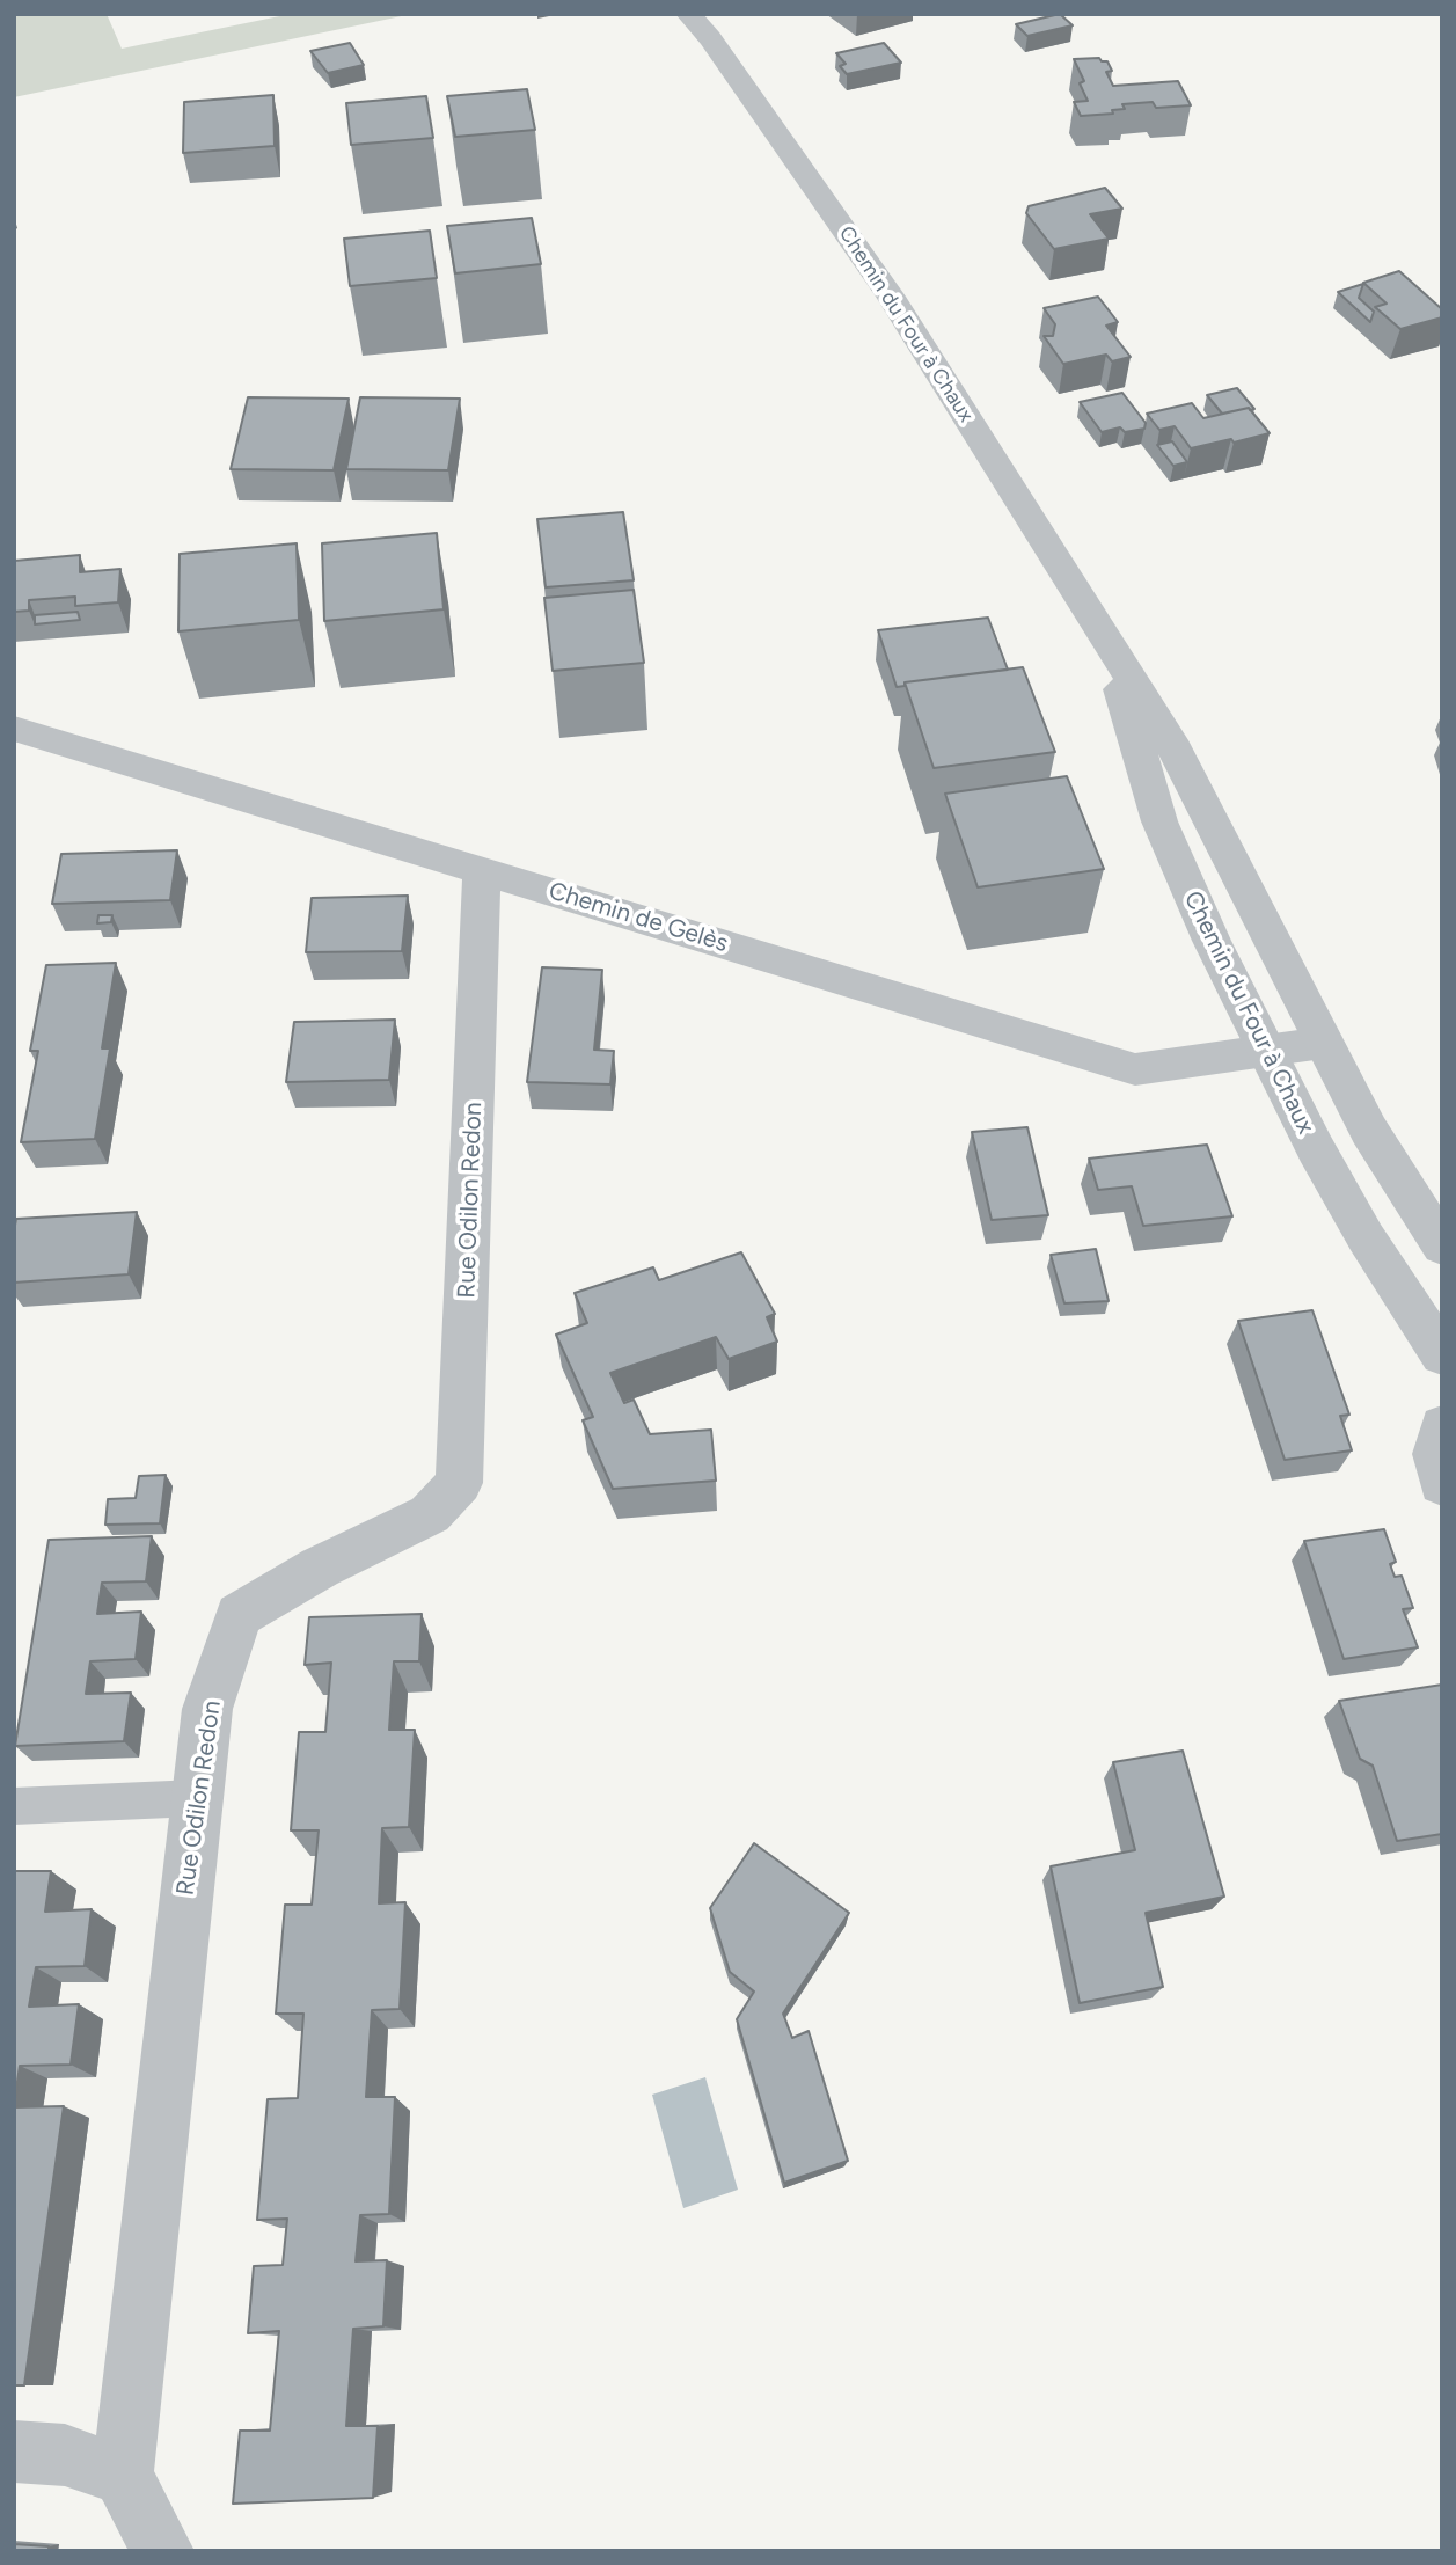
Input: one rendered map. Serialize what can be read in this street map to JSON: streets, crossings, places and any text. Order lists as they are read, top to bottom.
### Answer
{
  "streets": {
    "street": ["Chemin du Four à Chaux", "Chemin de Gelès", "Rue Odilon Redon"]
  },
  "crossings": [
    ["Chemin du Four à Chaux", "Chemin de Gelès"],
    ["Chemin de Gelès", "Rue Odilon Redon"]
  ]
}
